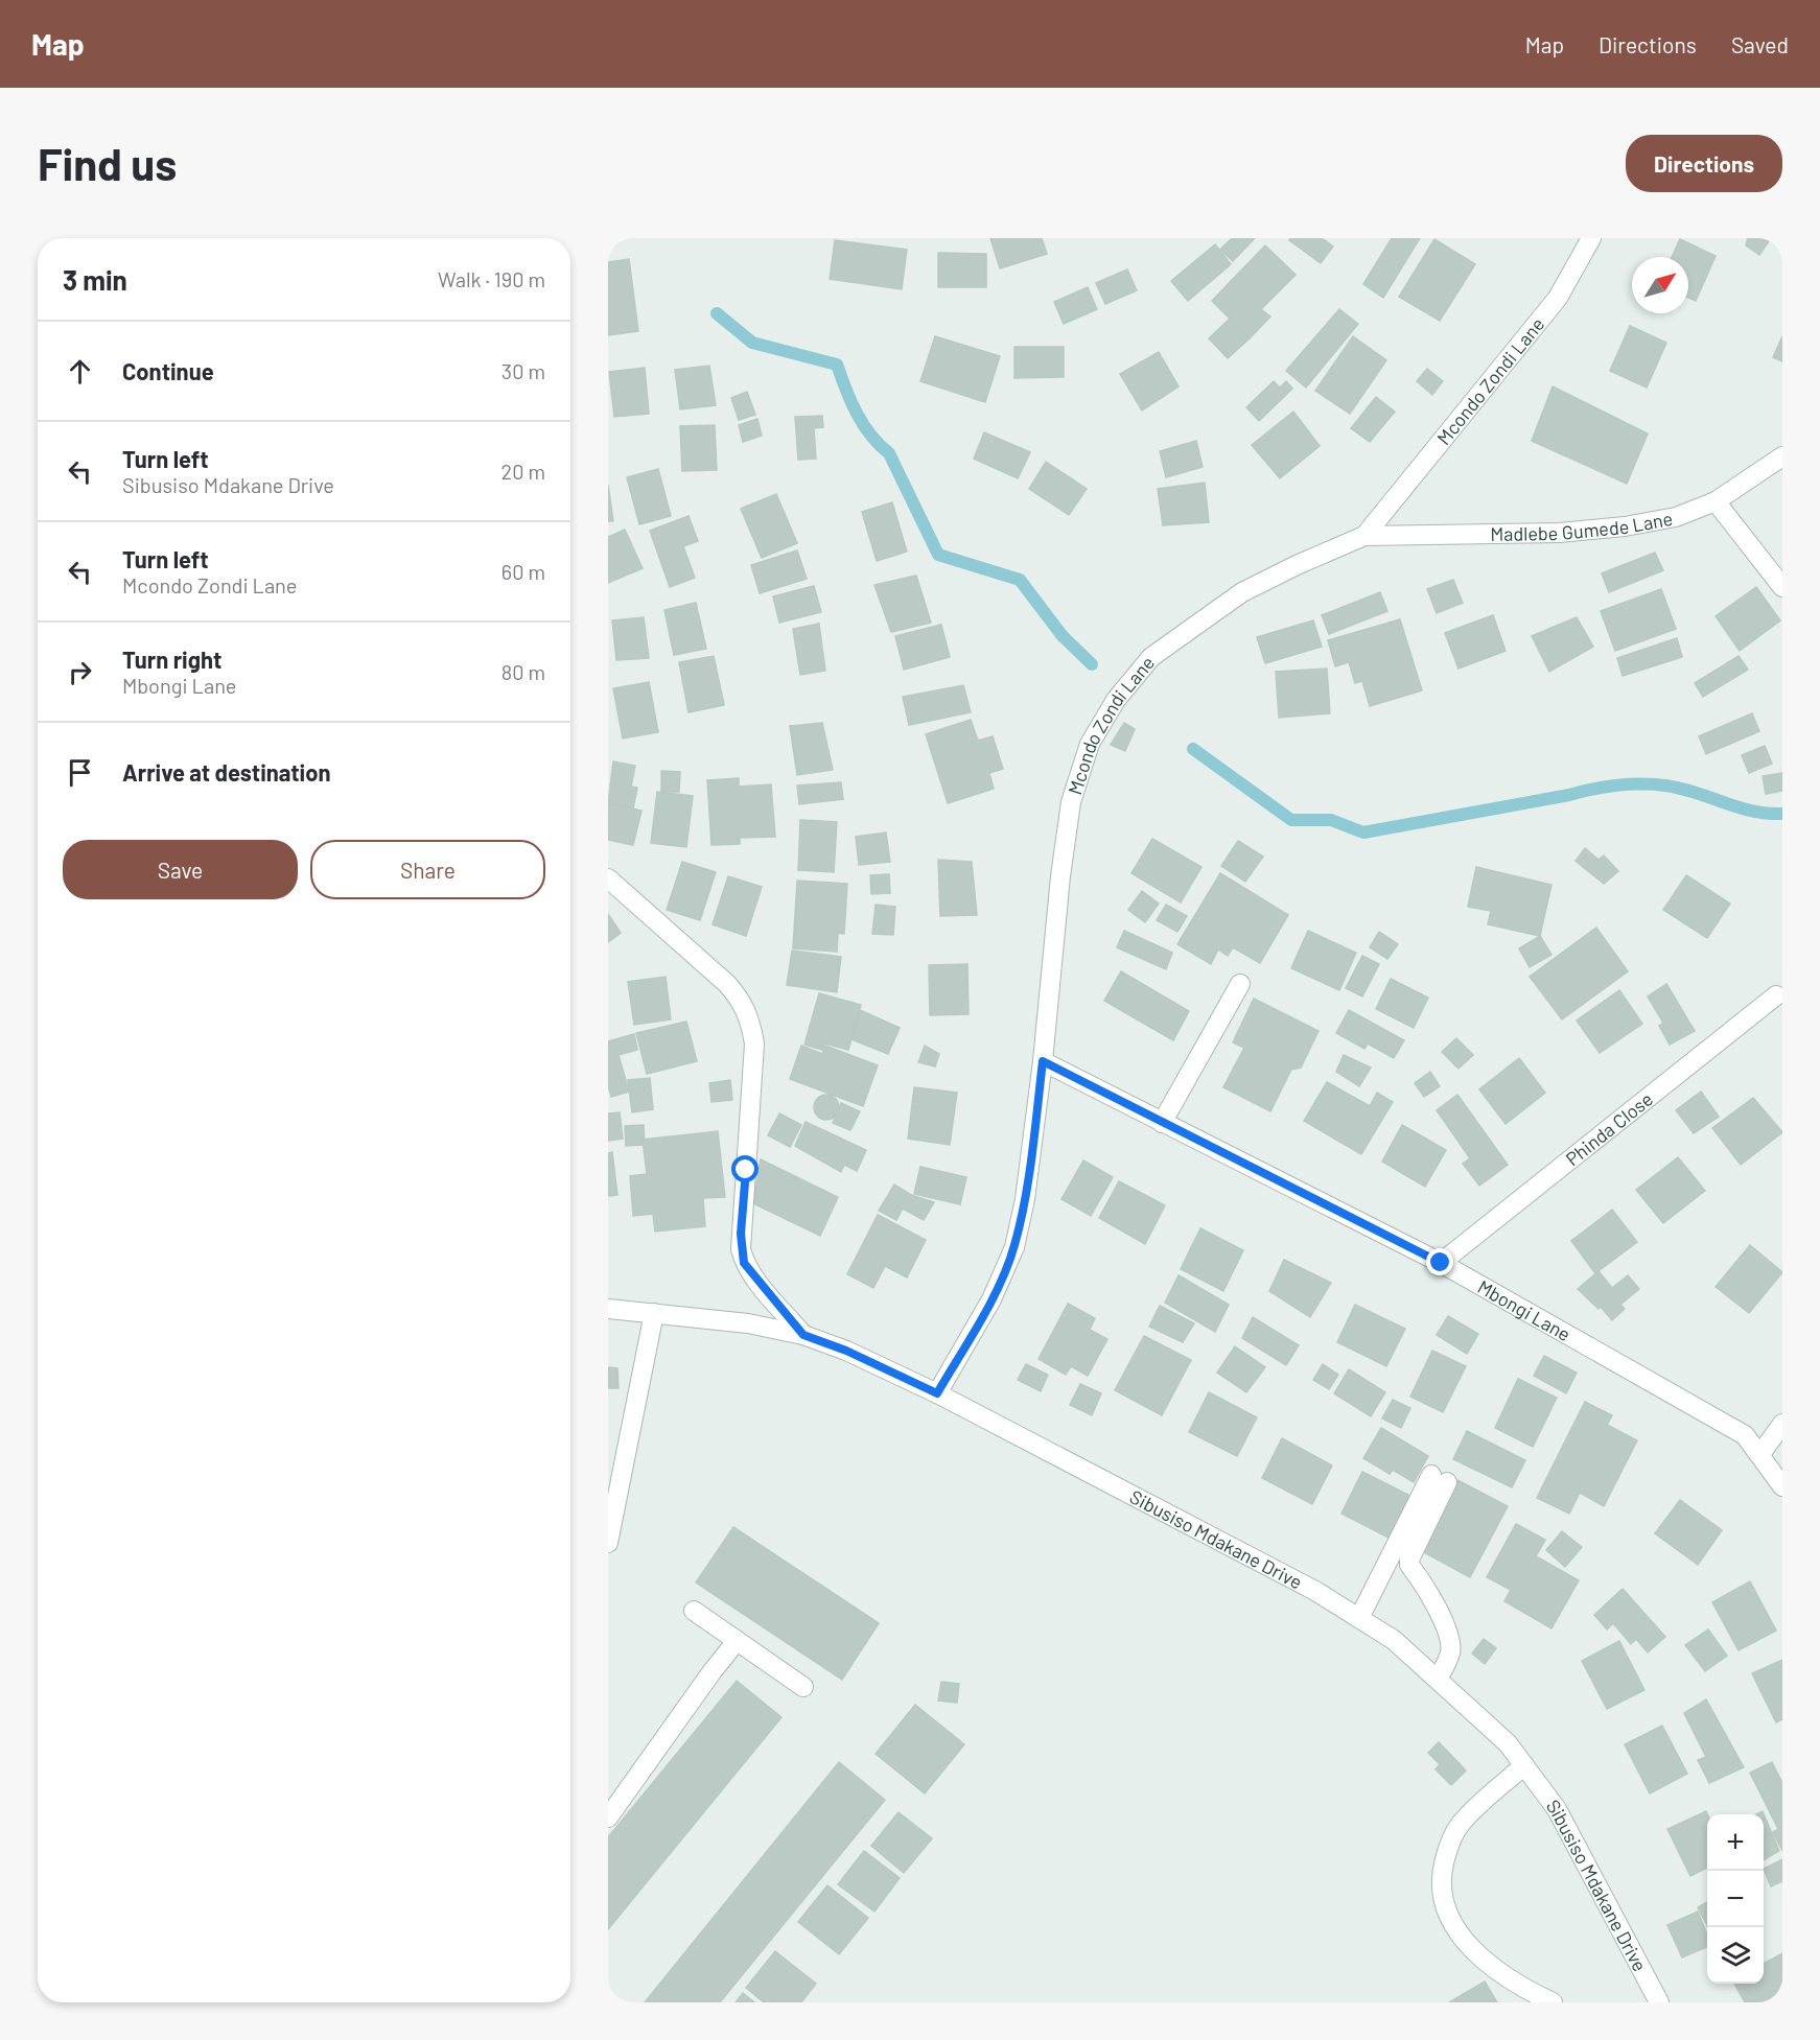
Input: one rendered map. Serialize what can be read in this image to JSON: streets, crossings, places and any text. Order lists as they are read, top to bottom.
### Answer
{
  "streets": {
    "street": [
      "Mcondo Zondi Lane",
      "Madlebe Gumede Lane",
      "Phinda Close",
      "Mbongi Lane",
      "Sibusiso Mdakane Drive"
    ]
  },
  "crossings": [
    ["Mcondo Zondi Lane", "Madlebe Gumede Lane"],
    ["Mcondo Zondi Lane", "Mbongi Lane"],
    ["Mcondo Zondi Lane", "Sibusiso Mdakane Drive"],
    ["Phinda Close", "Mbongi Lane"]
  ],
  "north": "top right",
  "page": {
    "header": "Map",
    "nav": ["Map", "Directions", "Saved"],
    "buttons": [
      "Directions",
      ["Save", "Share"]
    ],
    "title": "Find us",
    "heading": ["3 min", "Walk · 190 m"],
    "list": [
      ["Continue", "30 m"],
      ["Turn left", "Sibusiso Mdakane Drive", "20 m"],
      ["Turn left", "Mcondo Zondi Lane", "60 m"],
      ["Turn right", "Mbongi Lane", "80 m"],
      "Arrive at destination"
    ],
    "map_buttons": ["+", "−"]
  }
}
